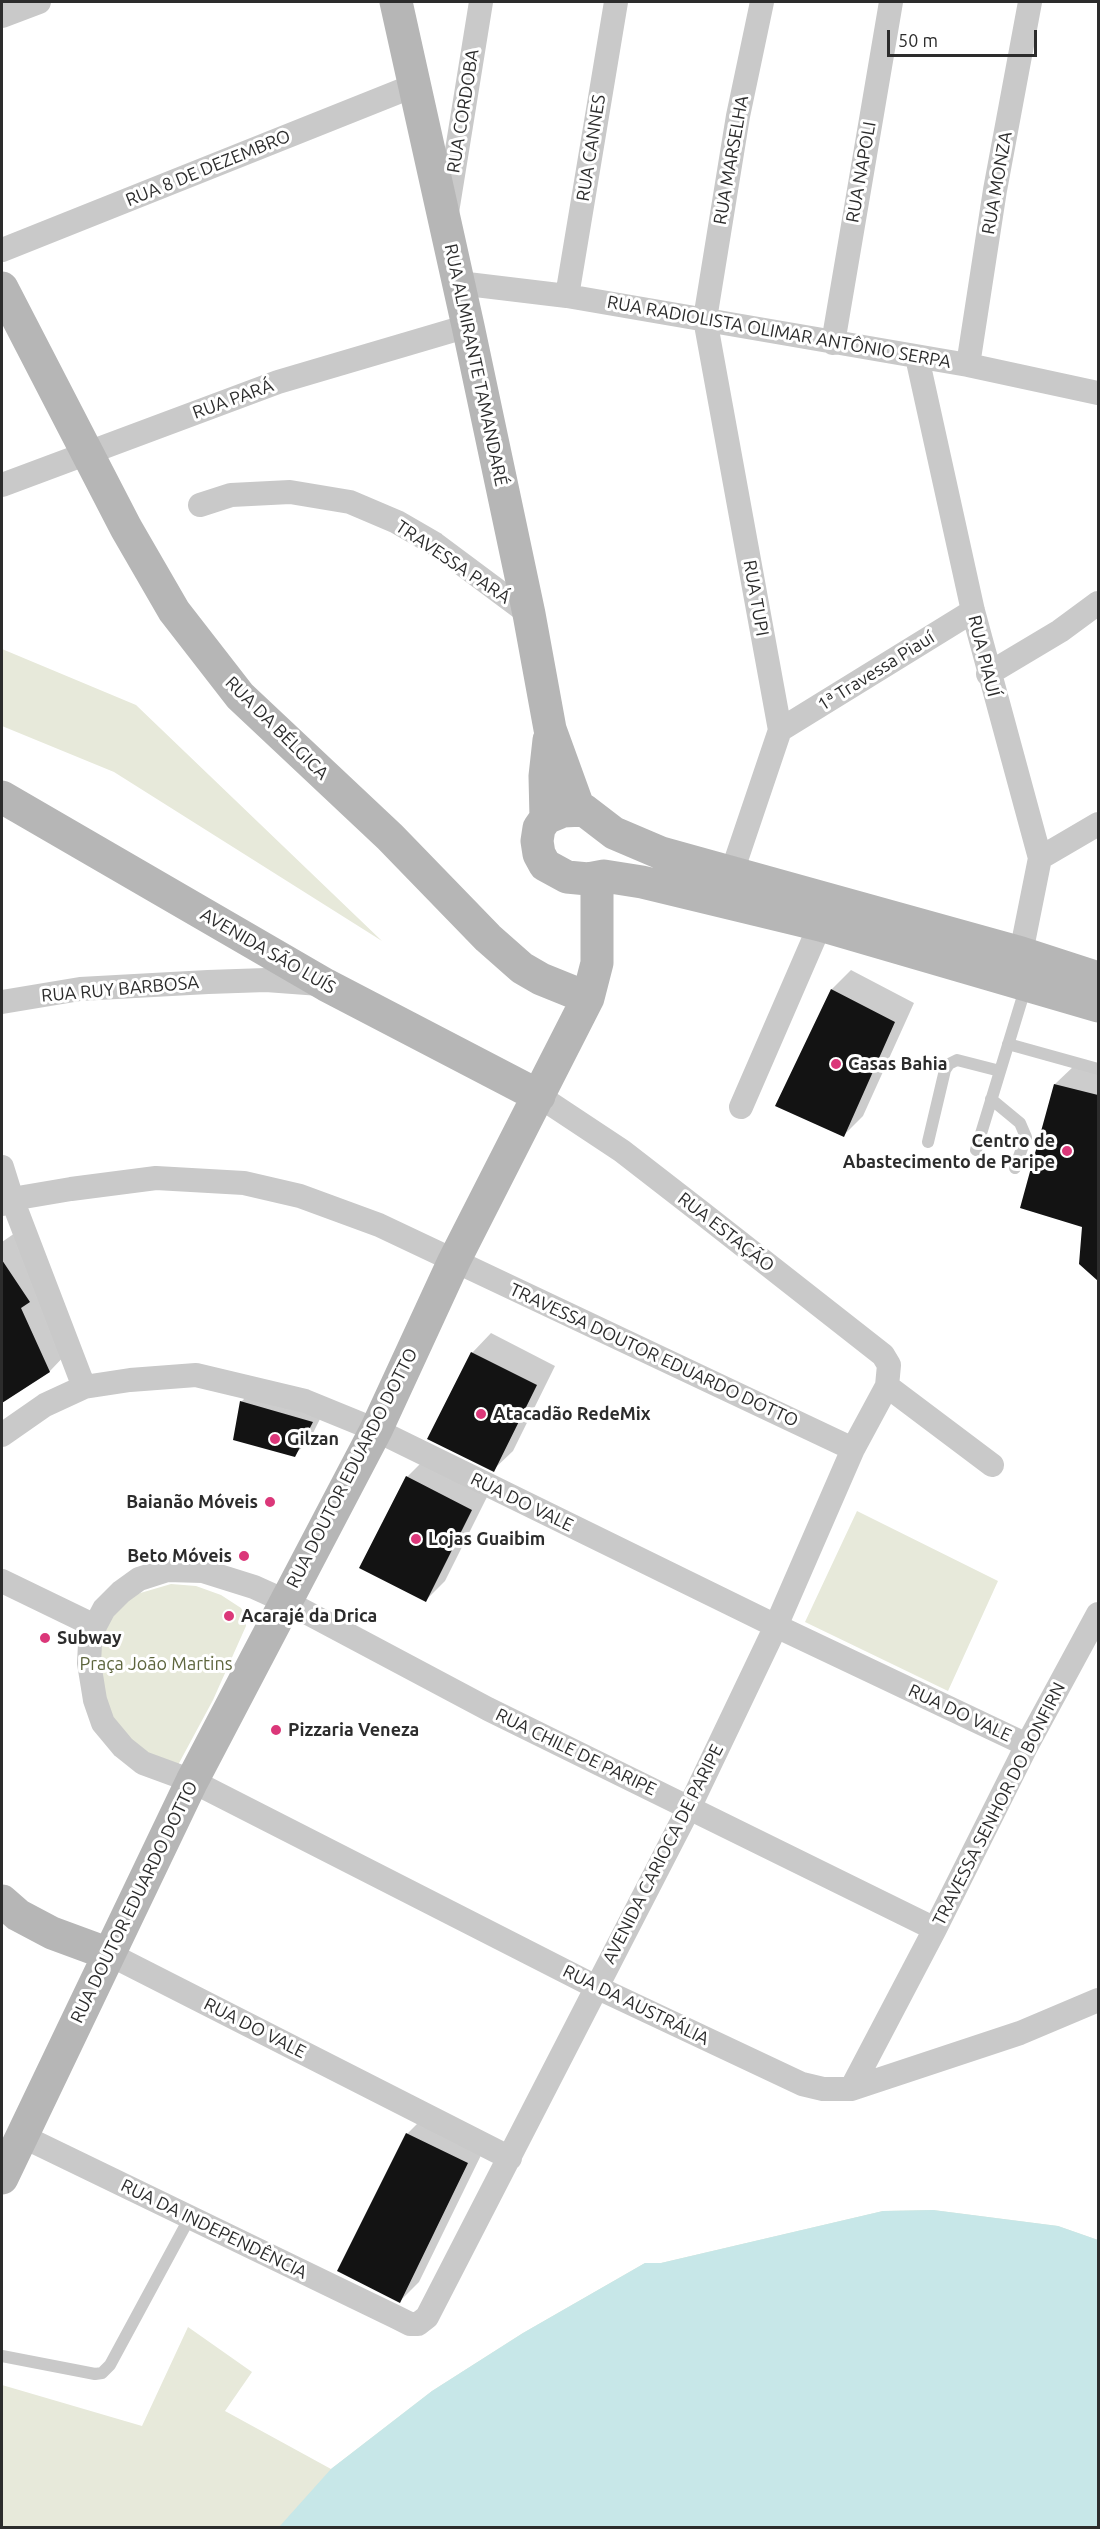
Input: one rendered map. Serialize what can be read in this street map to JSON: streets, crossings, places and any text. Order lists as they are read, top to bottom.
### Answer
{
  "streets": {
    "main road": [
      "RUA ALMIRANTE TAMANDARÉ",
      "RUA DA BÉLGICA",
      "AVENIDA SÃO LUÍS",
      "RUA DOUTOR EDUARDO DOTTO",
      "RUA DO VALE"
    ],
    "street": [
      "RUA CORDOBA",
      "RUA CANNES",
      "RUA MARSELHA",
      "RUA 8 DE DEZEMBRO",
      "RUA NAPOLI",
      "RUA MONZA",
      "RUA RADIOLISTA OLIMAR ANTÔNIO SERPA",
      "RUA PARÁ",
      "TRAVESSA PARÁ",
      "RUA TUPI",
      "RUA PIAUÍ",
      "1ª Travessa Piauí",
      "RUA RUY BARBOSA",
      "RUA ESTAÇÃO",
      "TRAVESSA DOUTOR EDUARDO DOTTO",
      "RUA CHILE DE PARIPE",
      "TRAVESSA SENHOR DO BONFIRN",
      "AVENIDA CARIOCA DE PARIPE",
      "RUA DA AUSTRÁLIA",
      "RUA DA INDEPENDÊNCIA"
    ]
  },
  "crossings": [
    ["RUA CORDOBA", "RUA ALMIRANTE TAMANDARÉ"],
    ["RUA CANNES", "RUA RADIOLISTA OLIMAR ANTÔNIO SERPA"],
    ["RUA MARSELHA", "RUA RADIOLISTA OLIMAR ANTÔNIO SERPA"],
    ["RUA MARSELHA", "RUA TUPI"],
    ["RUA 8 DE DEZEMBRO", "RUA ALMIRANTE TAMANDARÉ"],
    ["RUA NAPOLI", "RUA RADIOLISTA OLIMAR ANTÔNIO SERPA"],
    ["RUA MONZA", "RUA RADIOLISTA OLIMAR ANTÔNIO SERPA"],
    ["RUA RADIOLISTA OLIMAR ANTÔNIO SERPA", "RUA ALMIRANTE TAMANDARÉ"],
    ["RUA RADIOLISTA OLIMAR ANTÔNIO SERPA", "RUA TUPI"],
    ["RUA RADIOLISTA OLIMAR ANTÔNIO SERPA", "RUA PIAUÍ"],
    ["RUA ALMIRANTE TAMANDARÉ", "RUA PARÁ"],
    ["RUA ALMIRANTE TAMANDARÉ", "TRAVESSA PARÁ"],
    ["RUA ALMIRANTE TAMANDARÉ", "RUA PIAUÍ"],
    ["RUA ALMIRANTE TAMANDARÉ", "RUA DOUTOR EDUARDO DOTTO"],
    ["RUA PARÁ", "RUA DA BÉLGICA"],
    ["RUA TUPI", "1ª Travessa Piauí"],
    ["RUA PIAUÍ", "1ª Travessa Piauí"],
    ["RUA DA BÉLGICA", "RUA DOUTOR EDUARDO DOTTO"],
    ["AVENIDA SÃO LUÍS", "RUA RUY BARBOSA"],
    ["AVENIDA SÃO LUÍS", "RUA ESTAÇÃO"],
    ["AVENIDA SÃO LUÍS", "RUA DOUTOR EDUARDO DOTTO"],
    ["RUA ESTAÇÃO", "RUA DOUTOR EDUARDO DOTTO"],
    ["RUA ESTAÇÃO", "AVENIDA CARIOCA DE PARIPE"],
    ["TRAVESSA DOUTOR EDUARDO DOTTO", "RUA DOUTOR EDUARDO DOTTO"],
    ["TRAVESSA DOUTOR EDUARDO DOTTO", "AVENIDA CARIOCA DE PARIPE"],
    ["RUA DOUTOR EDUARDO DOTTO", "RUA DO VALE"],
    ["RUA DOUTOR EDUARDO DOTTO", "RUA CHILE DE PARIPE"],
    ["RUA DOUTOR EDUARDO DOTTO", "RUA DA AUSTRÁLIA"],
    ["RUA DOUTOR EDUARDO DOTTO", "RUA DA INDEPENDÊNCIA"],
    ["RUA DO VALE", "TRAVESSA SENHOR DO BONFIRN"],
    ["RUA DO VALE", "AVENIDA CARIOCA DE PARIPE"],
    ["RUA CHILE DE PARIPE", "TRAVESSA SENHOR DO BONFIRN"],
    ["RUA CHILE DE PARIPE", "AVENIDA CARIOCA DE PARIPE"],
    ["TRAVESSA SENHOR DO BONFIRN", "RUA DA AUSTRÁLIA"],
    ["AVENIDA CARIOCA DE PARIPE", "RUA DA AUSTRÁLIA"],
    ["AVENIDA CARIOCA DE PARIPE", "RUA DA INDEPENDÊNCIA"]
  ],
  "parks": ["Praça João Martins"],
  "places": [
    "Casas Bahia",
    "Centro de Abastecimento de Paripe",
    "Atacadão RedeMix",
    "Gilzan",
    "Baianão Móveis",
    "Lojas Guaibim",
    "Beto Móveis",
    "Acarajé da Drica",
    "Subway",
    "Pizzaria Veneza"
  ],
  "scale_bar": "50 m"
}
